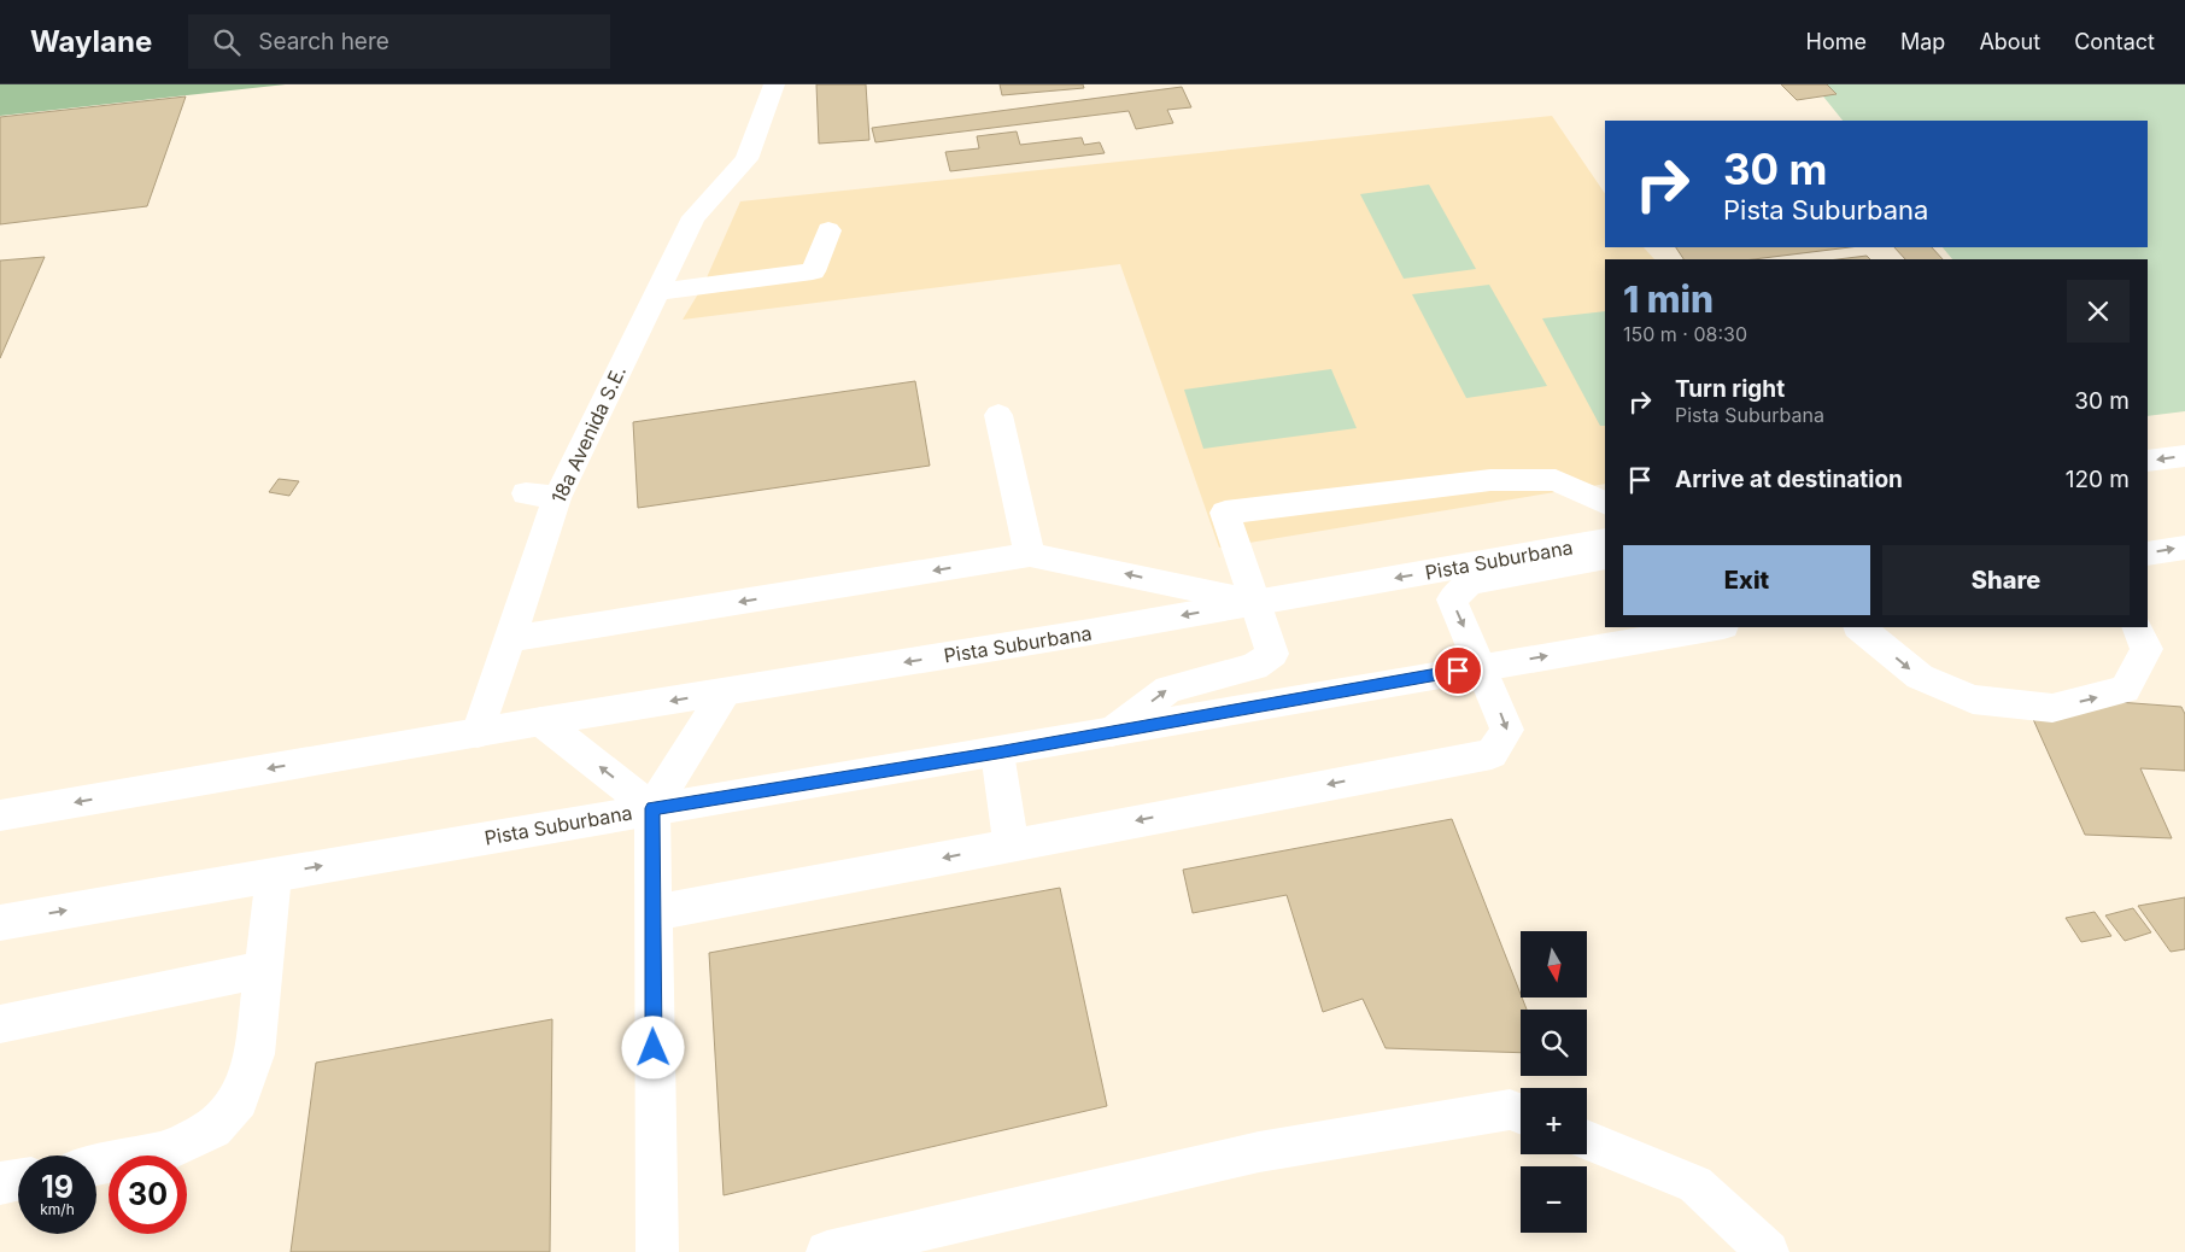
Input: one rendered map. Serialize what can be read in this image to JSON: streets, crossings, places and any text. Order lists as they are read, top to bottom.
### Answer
{
  "streets": {
    "main road": ["18a Avenida S.E.", "Pista Suburbana"]
  },
  "crossings": [
    ["18a Avenida S.E.", "Pista Suburbana"]
  ],
  "north": "bottom",
  "page": {
    "header": "Waylane",
    "search": "Search here",
    "nav": [
      "Home",
      "Map",
      "About",
      "Contact"
    ],
    "turn": ["30 m", "Pista Suburbana"],
    "heading": ["1 min", "150 m · 08:30"],
    "list": [
      {
        "name": "Turn right",
        "note": "Pista Suburbana",
        "value": "30 m"
      },
      {
        "name": "Arrive at destination",
        "value": "120 m"
      }
    ],
    "buttons": ["Exit", "Share"],
    "map_buttons": ["+", "−"],
    "speed": "19 km/h",
    "limit": "30"
  }
}
